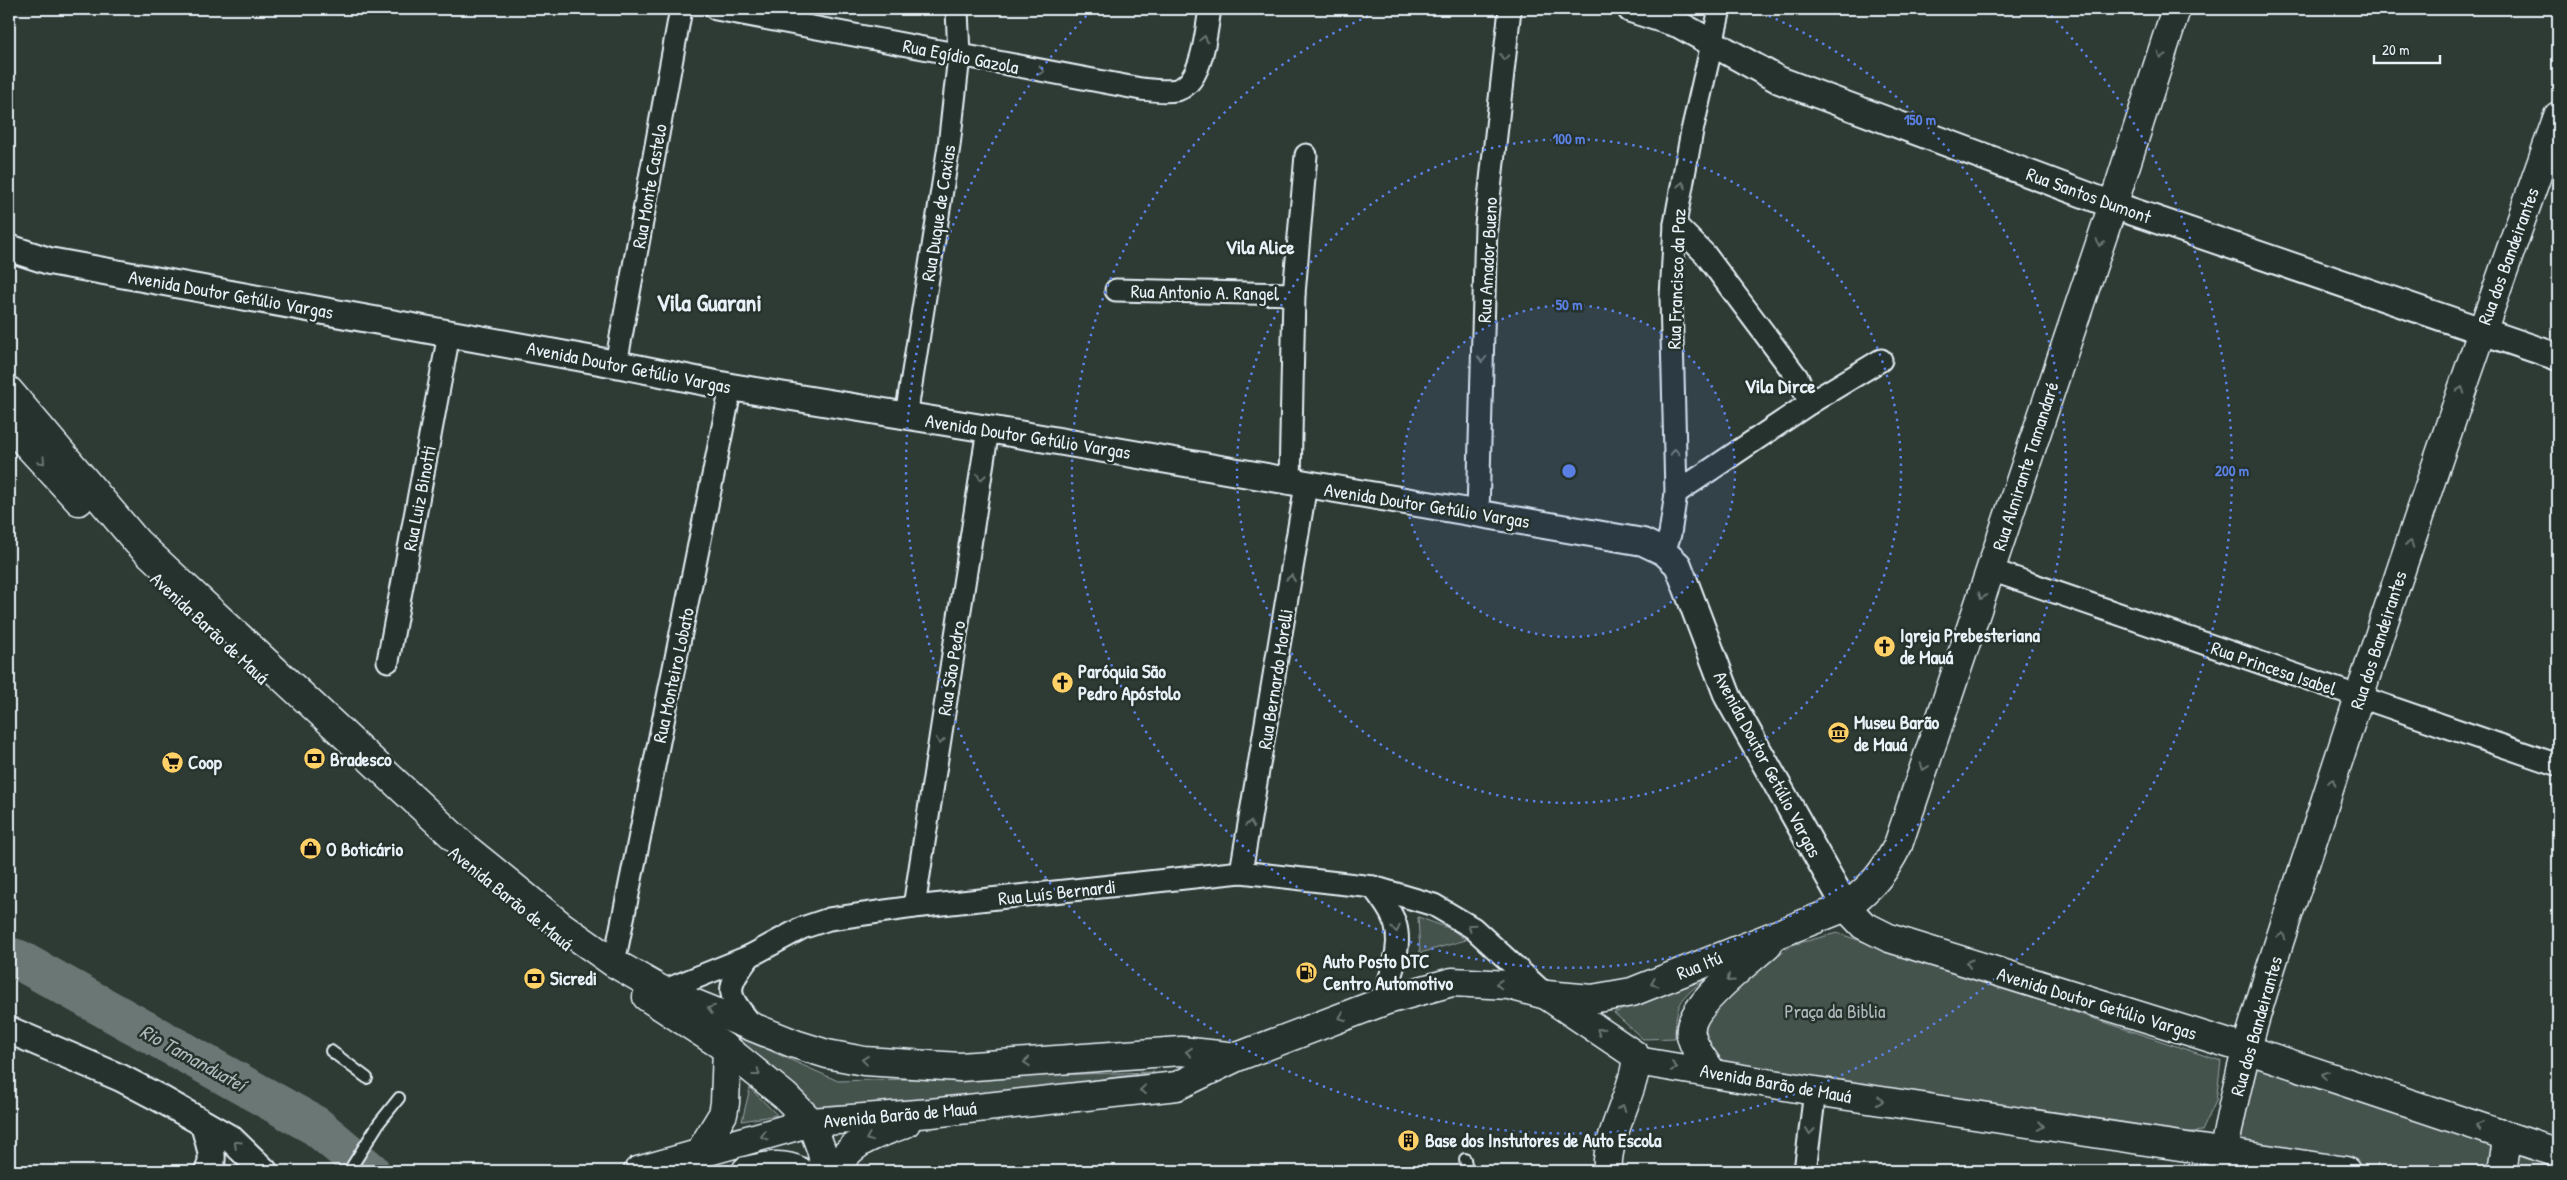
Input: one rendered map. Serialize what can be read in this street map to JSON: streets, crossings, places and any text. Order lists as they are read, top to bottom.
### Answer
{
  "streets": {
    "main road": [
      "Rua dos Bandeirantes",
      "Avenida Doutor Getúlio Vargas",
      "Rua Almirante Tamandaré",
      "Avenida Barão de Mauá",
      "Rua Itú"
    ],
    "street": [
      "Rua Egídio Gazola",
      "Rua Monte Castelo",
      "Rua Santos Dumont",
      "Rua Duque de Caxias",
      "Rua Amador Bueno",
      "Rua Francisco da Paz",
      "Rua Antonio A. Rangel",
      "Rua Luiz Binotti",
      "Rua São Pedro",
      "Rua Princesa Isabel",
      "Rua Monteiro Lobato",
      "Rua Bernardo Morelli",
      "Rua Luís Bernardi"
    ]
  },
  "crossings": [
    ["Rua Egídio Gazola", "Rua Duque de Caxias"],
    ["Rua Monte Castelo", "Avenida Doutor Getúlio Vargas"],
    ["Rua Santos Dumont", "Rua dos Bandeirantes"],
    ["Rua Santos Dumont", "Rua Francisco da Paz"],
    ["Rua Santos Dumont", "Rua Almirante Tamandaré"],
    ["Rua Duque de Caxias", "Avenida Doutor Getúlio Vargas"],
    ["Rua dos Bandeirantes", "Avenida Doutor Getúlio Vargas"],
    ["Rua dos Bandeirantes", "Avenida Barão de Mauá"],
    ["Rua dos Bandeirantes", "Rua Princesa Isabel"],
    ["Rua Amador Bueno", "Avenida Doutor Getúlio Vargas"],
    ["Rua Francisco da Paz", "Avenida Doutor Getúlio Vargas"],
    ["Rua Antonio A. Rangel", "Rua Bernardo Morelli"],
    ["Avenida Doutor Getúlio Vargas", "Rua Almirante Tamandaré"],
    ["Avenida Doutor Getúlio Vargas", "Rua Luiz Binotti"],
    ["Avenida Doutor Getúlio Vargas", "Rua São Pedro"],
    ["Avenida Doutor Getúlio Vargas", "Rua Monteiro Lobato"],
    ["Avenida Doutor Getúlio Vargas", "Rua Bernardo Morelli"],
    ["Avenida Doutor Getúlio Vargas", "Rua Itú"],
    ["Rua Almirante Tamandaré", "Rua Princesa Isabel"],
    ["Rua Almirante Tamandaré", "Rua Itú"],
    ["Avenida Barão de Mauá", "Rua Monteiro Lobato"],
    ["Avenida Barão de Mauá", "Rua Luís Bernardi"],
    ["Avenida Barão de Mauá", "Rua Itú"],
    ["Rua São Pedro", "Rua Luís Bernardi"],
    ["Rua Bernardo Morelli", "Rua Luís Bernardi"],
    ["Rua Luís Bernardi", "Rua Itú"]
  ],
  "one_way": [
    "Rua Egídio Gazola",
    "Rua dos Bandeirantes",
    "Rua Amador Bueno",
    "Rua Francisco da Paz",
    "Rua Almirante Tamandaré",
    "Rua São Pedro",
    "Rua Bernardo Morelli",
    "Rua Itú"
  ],
  "districts": ["Vila Alice", "Vila Guarani", "Vila Dirce"],
  "water": ["Rio Tamanduateí"],
  "parks": ["Praça da Biblia"],
  "places": {
    "church": ["Igreja Prebesteriana de Mauá", "Paróquia São Pedro Apóstolo"],
    "museum": ["Museu Barão de Mauá"],
    "bank": ["Bradesco", "Sicredi"],
    "supermarket": ["Coop"],
    "shop": ["O Boticário"],
    "fuel station": ["Auto Posto DTC Centro Automotivo"],
    "building": ["Base dos Instutores de Auto Escola"]
  },
  "scale_bar": "20 m",
  "rings": [
    "150 m",
    "100 m",
    "50 m",
    "200 m"
  ]
}
